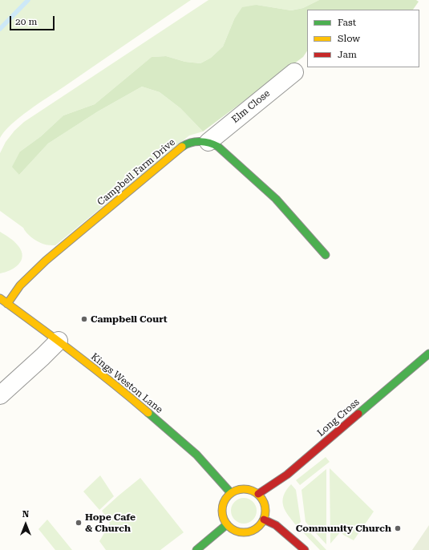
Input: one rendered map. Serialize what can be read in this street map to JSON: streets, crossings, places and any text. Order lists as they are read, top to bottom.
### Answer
{
  "streets": {
    "street": [
      "Elm Close",
      "Campbell Farm Drive",
      "Kings Weston Lane",
      "Long Cross"
    ]
  },
  "crossings": [
    ["Elm Close", "Campbell Farm Drive"],
    ["Campbell Farm Drive", "Kings Weston Lane"],
    ["Kings Weston Lane", "Long Cross"]
  ],
  "places": ["Campbell Court", "Hope Cafe & Church", "Community Church"],
  "legend": ["Fast", "Slow", "Jam"],
  "scale_bar": "20 m",
  "north": "top"
}
